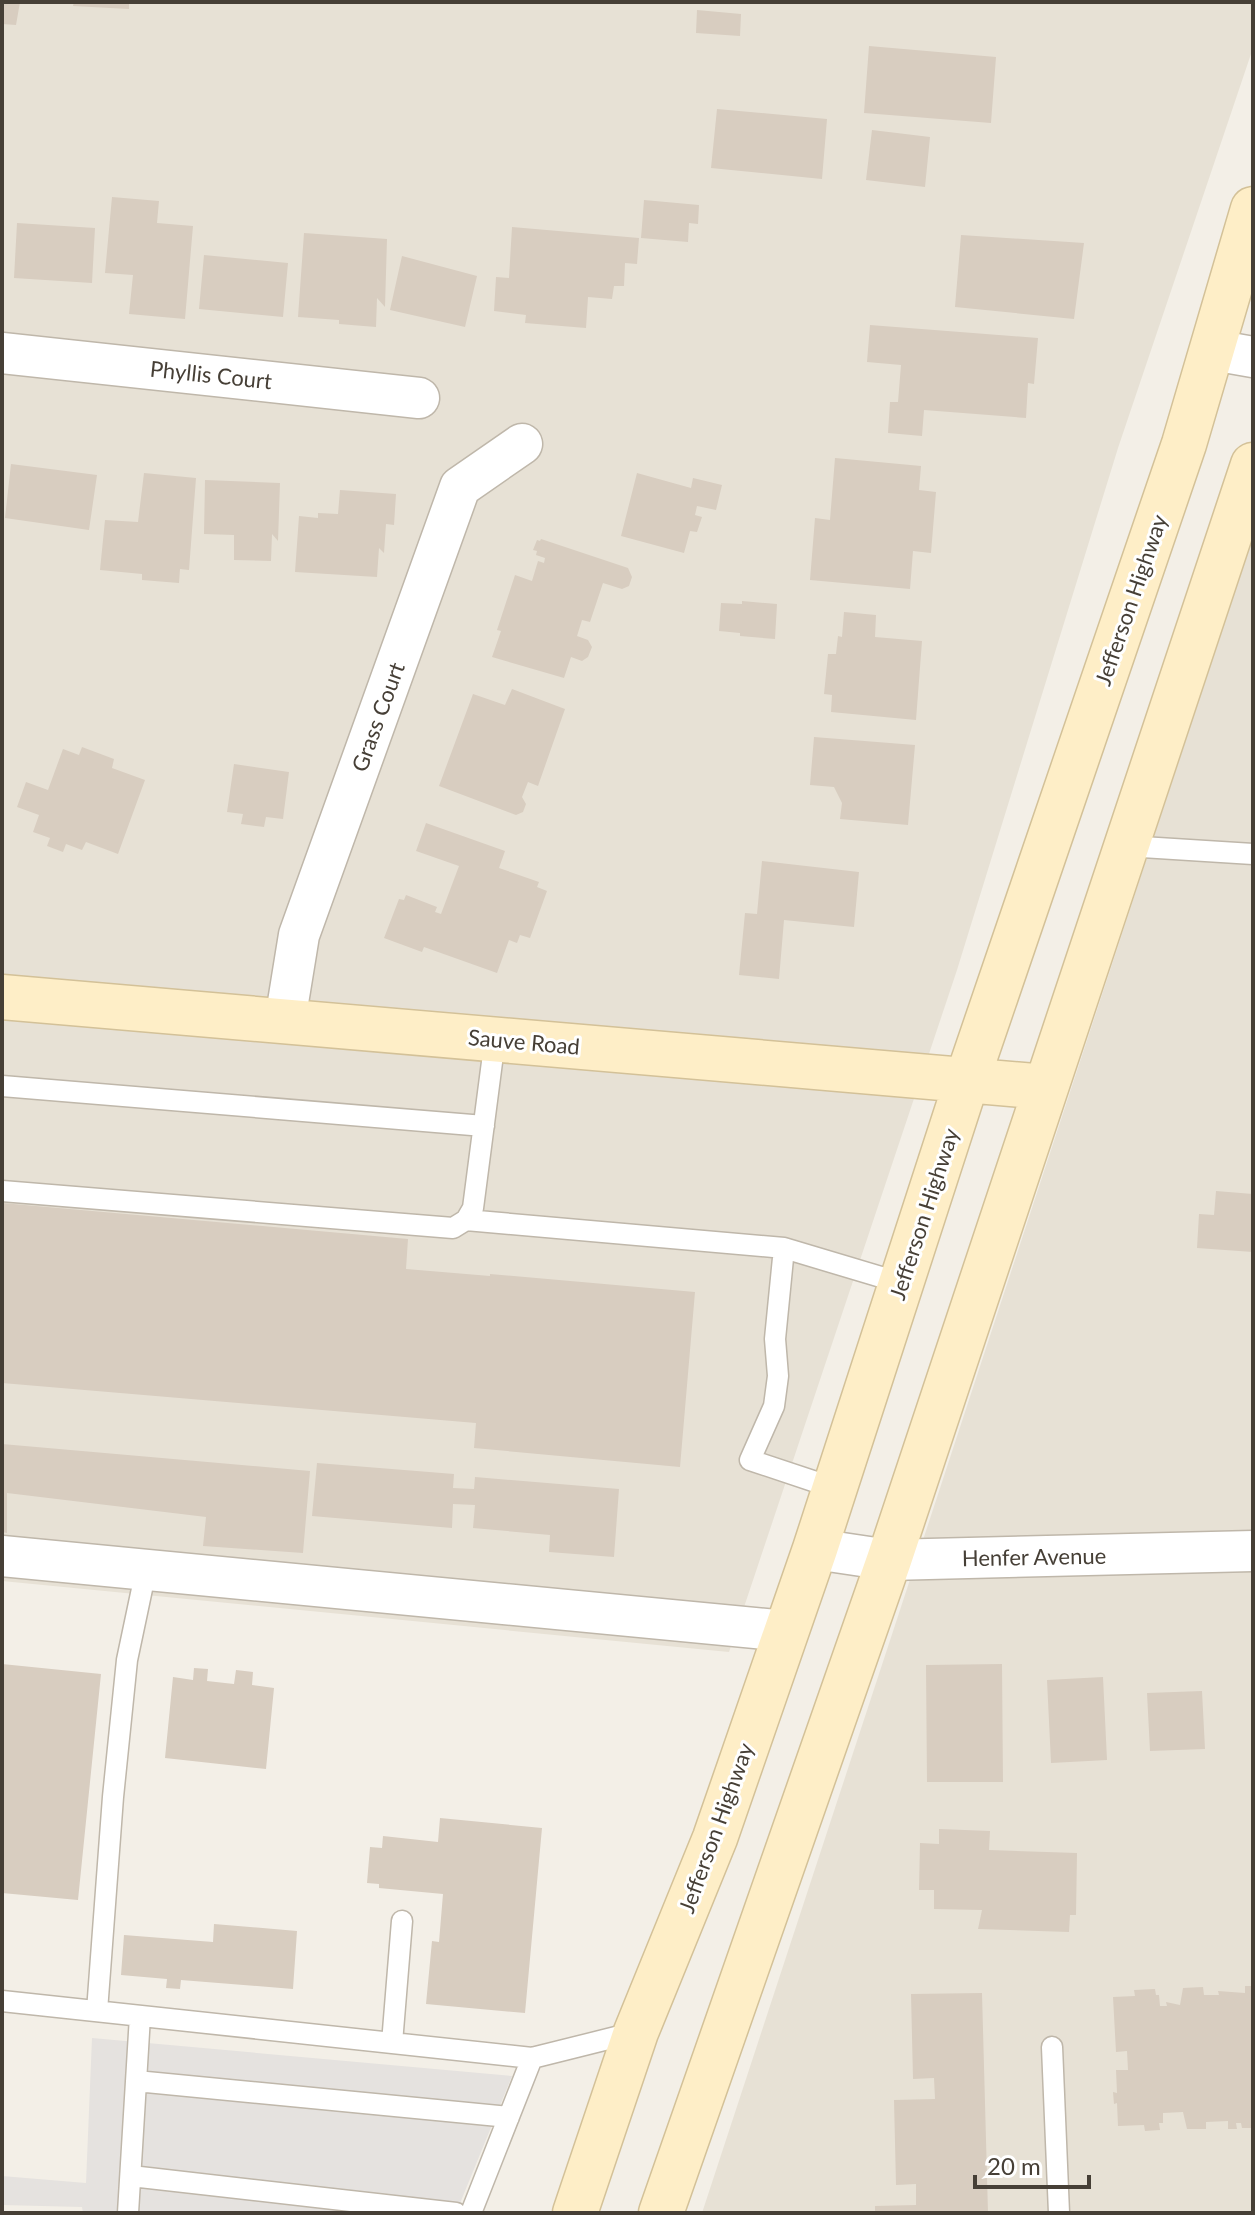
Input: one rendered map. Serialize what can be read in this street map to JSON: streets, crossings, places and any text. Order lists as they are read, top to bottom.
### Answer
{
  "streets": {
    "main road": ["Jefferson Highway", "Sauve Road"],
    "street": ["Phyllis Court", "Grass Court", "Henfer Avenue"]
  },
  "crossings": [
    ["Jefferson Highway", "Sauve Road"],
    ["Jefferson Highway", "Henfer Avenue"],
    ["Grass Court", "Sauve Road"]
  ],
  "scale_bar": "20 m"
}
